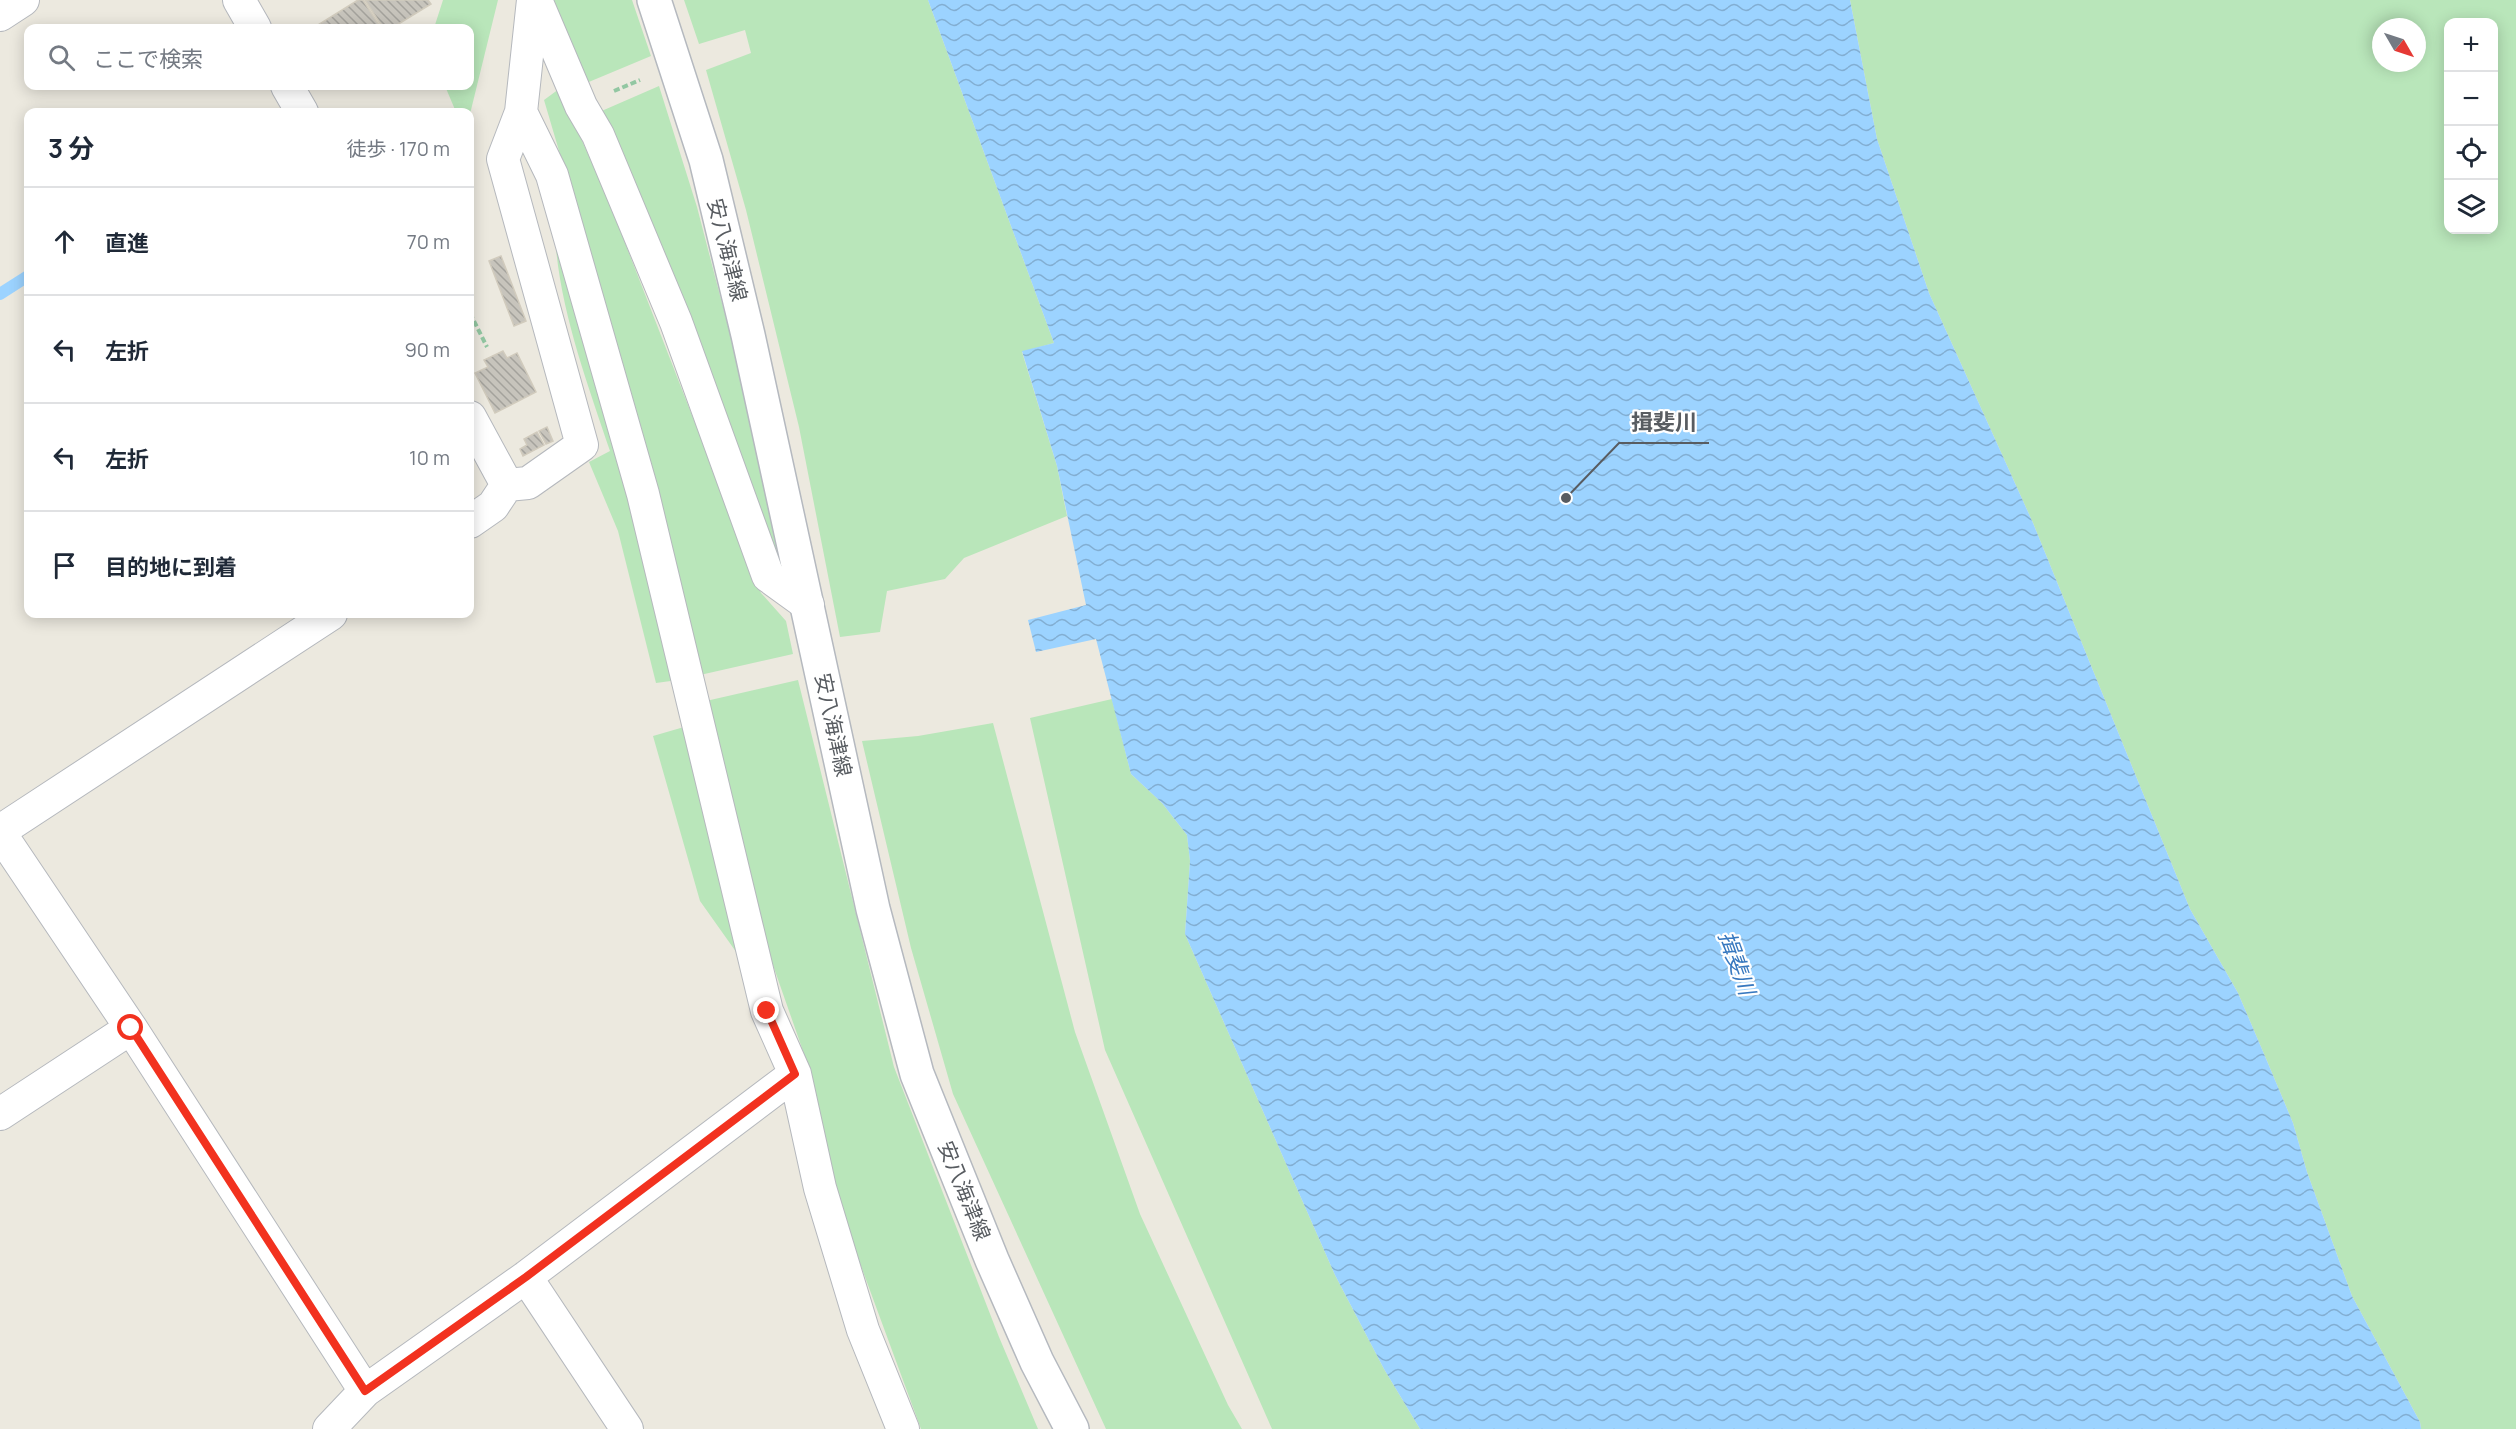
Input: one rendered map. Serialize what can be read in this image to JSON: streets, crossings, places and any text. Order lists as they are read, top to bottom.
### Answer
{
  "streets": {
    "main road": ["安八海津線"]
  },
  "water": ["揖斐川"],
  "places": ["揖斐川"],
  "north": "bottom right",
  "page": {
    "map_buttons": ["+", "−"],
    "search": "ここで検索",
    "heading": ["3 分", "徒歩 · 170 m"],
    "list": [
      ["直進", "70 m"],
      ["左折", "90 m"],
      ["左折", "10 m"],
      "目的地に到着"
    ]
  }
}
